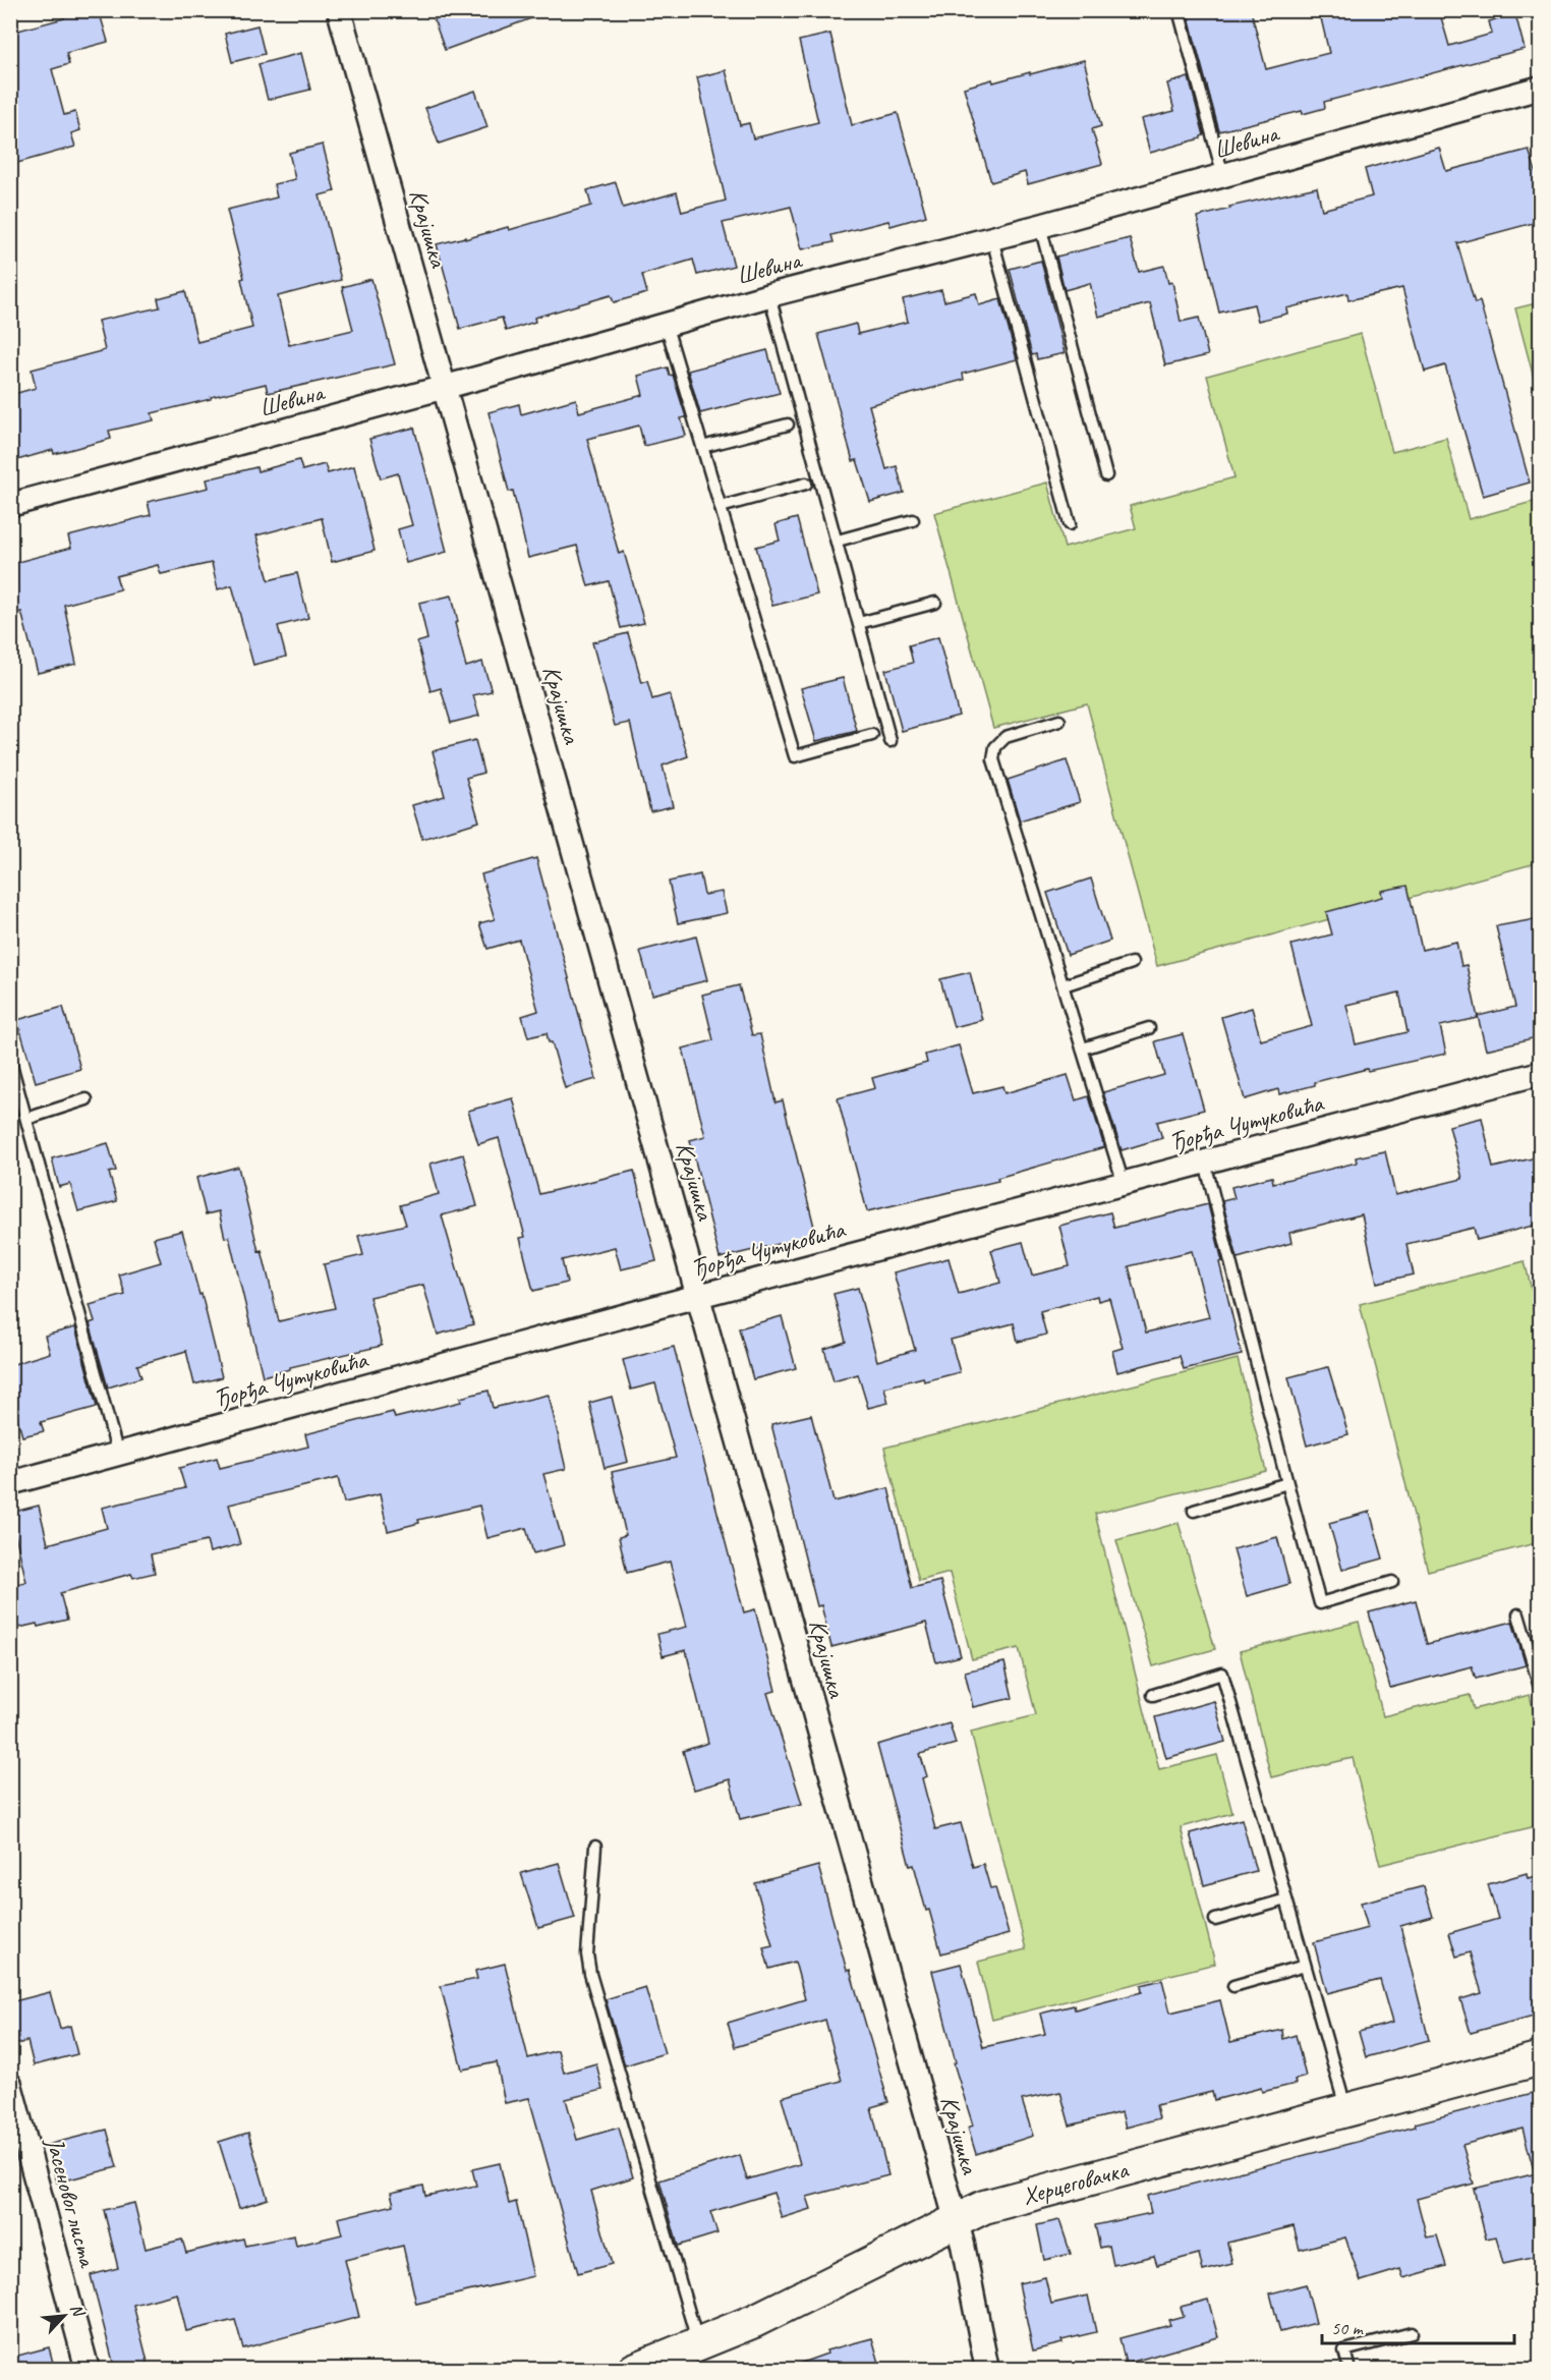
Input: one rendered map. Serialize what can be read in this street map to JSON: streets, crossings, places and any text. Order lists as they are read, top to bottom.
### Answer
{
  "streets": {
    "street": [
      "Шевина",
      "Крајишка",
      "Ђорђа Чутуковића",
      "Херцеговачка",
      "Јасеновог листа"
    ]
  },
  "crossings": [
    ["Шевина", "Крајишка"],
    ["Крајишка", "Ђорђа Чутуковића"],
    ["Крајишка", "Херцеговачка"]
  ],
  "scale_bar": "50 m",
  "north": "top right"
}
